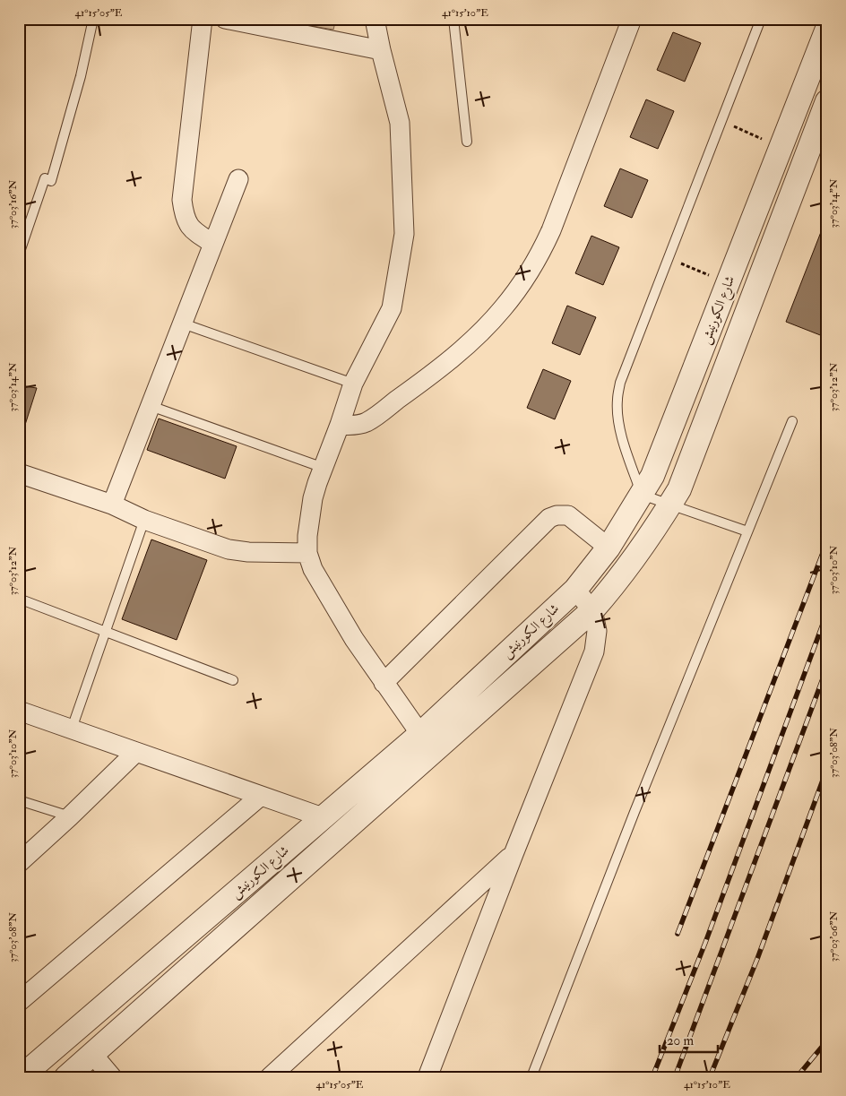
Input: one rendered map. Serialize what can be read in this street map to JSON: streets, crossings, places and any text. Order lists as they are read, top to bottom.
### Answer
{
  "streets": {
    "street": ["شارع الكورنيش"]
  },
  "scale_bar": "20 m",
  "coordinates": [
    "41°15'05\"E",
    "41°15'10\"E",
    "37°03'14\"N",
    "37°03'16\"N",
    "37°03'12\"N",
    "37°03'10\"N",
    "37°03'08\"N",
    "37°03'06\"N"
  ]
}
